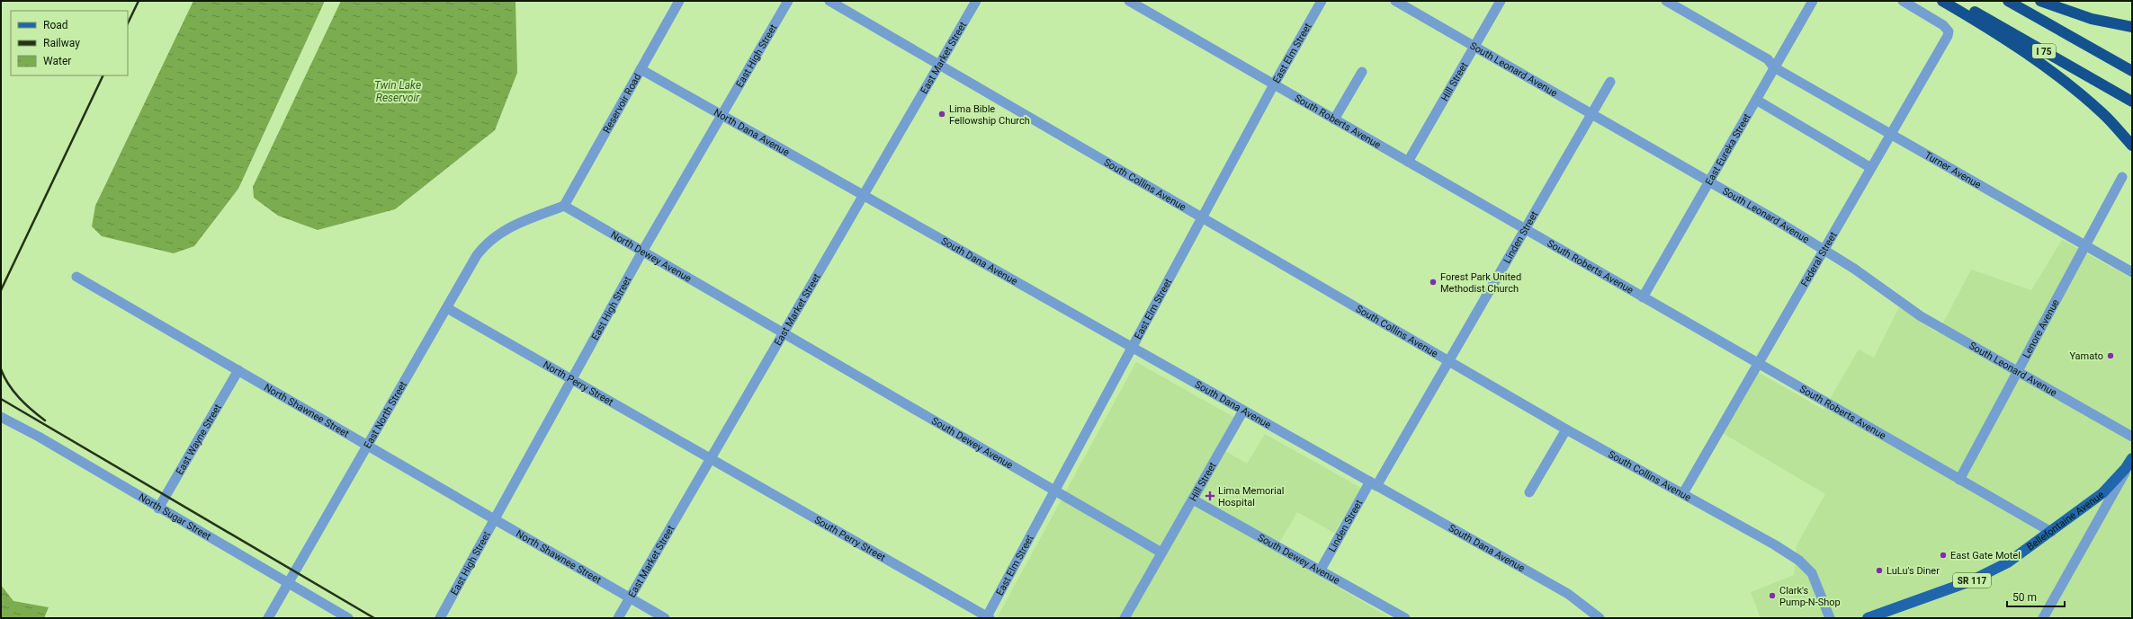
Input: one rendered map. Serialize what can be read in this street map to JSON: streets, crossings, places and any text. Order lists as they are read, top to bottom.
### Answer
{
  "streets": {
    "highway": ["I 75"],
    "main road": ["Bellefontaine Avenue", "SR 117"],
    "street": [
      "East Elm Street",
      "East High Street",
      "East Market Street",
      "South Leonard Avenue",
      "Hill Street",
      "Reservoir Road",
      "South Roberts Avenue",
      "North Dana Avenue",
      "East Eureka Street",
      "Turner Avenue",
      "South Collins Avenue",
      "Linden Street",
      "North Dewey Avenue",
      "Federal Street",
      "South Dana Avenue",
      "Lenore Avenue",
      "North Perry Street",
      "North Shawnee Street",
      "East North Street",
      "East Wayne Street",
      "South Dewey Avenue",
      "North Sugar Street",
      "South Perry Street"
    ]
  },
  "crossings": [
    ["East Elm Street", "South Roberts Avenue"],
    ["East Elm Street", "South Collins Avenue"],
    ["East Elm Street", "South Dana Avenue"],
    ["East Elm Street", "South Dewey Avenue"],
    ["East Elm Street", "South Perry Street"],
    ["East High Street", "North Dana Avenue"],
    ["East High Street", "North Dewey Avenue"],
    ["East High Street", "North Perry Street"],
    ["East High Street", "North Shawnee Street"],
    ["East Market Street", "North Dana Avenue"],
    ["East Market Street", "South Collins Avenue"],
    ["East Market Street", "North Dewey Avenue"],
    ["East Market Street", "South Dana Avenue"],
    ["East Market Street", "North Perry Street"],
    ["East Market Street", "North Shawnee Street"],
    ["East Market Street", "South Dewey Avenue"],
    ["East Market Street", "South Perry Street"],
    ["South Leonard Avenue", "Hill Street"],
    ["South Leonard Avenue", "East Eureka Street"],
    ["South Leonard Avenue", "Linden Street"],
    ["South Leonard Avenue", "Federal Street"],
    ["South Leonard Avenue", "Lenore Avenue"],
    ["Hill Street", "South Roberts Avenue"],
    ["Hill Street", "South Dana Avenue"],
    ["Hill Street", "South Dewey Avenue"],
    ["Reservoir Road", "North Dana Avenue"],
    ["Reservoir Road", "North Dewey Avenue"],
    ["Reservoir Road", "East North Street"],
    ["South Roberts Avenue", "East Eureka Street"],
    ["South Roberts Avenue", "Linden Street"],
    ["South Roberts Avenue", "Federal Street"],
    ["South Roberts Avenue", "Lenore Avenue"],
    ["South Roberts Avenue", "Bellefontaine Avenue"],
    ["North Dana Avenue", "South Dana Avenue"],
    ["East Eureka Street", "Turner Avenue"],
    ["Turner Avenue", "Federal Street"],
    ["Turner Avenue", "Lenore Avenue"],
    ["South Collins Avenue", "Linden Street"],
    ["South Collins Avenue", "Federal Street"],
    ["Linden Street", "South Dana Avenue"],
    ["Linden Street", "South Dewey Avenue"],
    ["North Dewey Avenue", "East North Street"],
    ["North Dewey Avenue", "South Dewey Avenue"],
    ["North Perry Street", "East North Street"],
    ["North Perry Street", "South Perry Street"],
    ["North Shawnee Street", "East North Street"],
    ["North Shawnee Street", "East Wayne Street"],
    ["East North Street", "North Sugar Street"],
    ["East Wayne Street", "North Sugar Street"]
  ],
  "water": ["Twin Lake Reservoir"],
  "places": {
    "other": [
      "Lima Bible Fellowship Church",
      "Forest Park United Methodist Church",
      "Yamato",
      "East Gate Motel",
      "LuLu's Diner",
      "Clark's Pump-N-Shop"
    ],
    "health": ["Lima Memorial Hospital"]
  },
  "legend": ["Road", "Railway", "Water"],
  "scale_bar": "50 m"
}
